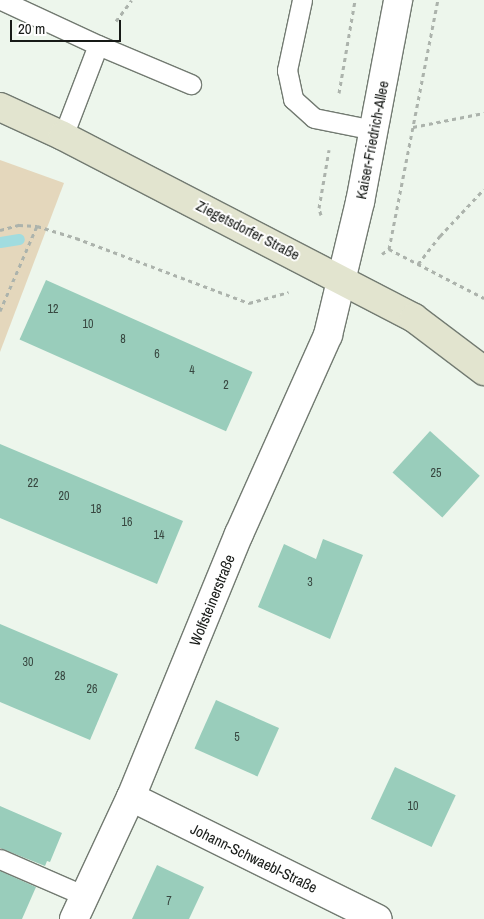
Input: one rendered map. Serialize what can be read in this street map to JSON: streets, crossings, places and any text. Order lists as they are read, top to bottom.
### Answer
{
  "streets": {
    "street": [
      "Kaiser-Friedrich-Allee",
      "Ziegetsdorfer Straße",
      "Wolfsteinerstraße",
      "Johann-Schwaebl-Straße"
    ]
  },
  "crossings": [
    ["Kaiser-Friedrich-Allee", "Ziegetsdorfer Straße"],
    ["Kaiser-Friedrich-Allee", "Wolfsteinerstraße"],
    ["Ziegetsdorfer Straße", "Wolfsteinerstraße"],
    ["Wolfsteinerstraße", "Johann-Schwaebl-Straße"]
  ],
  "house_numbers": [
    "12",
    "10",
    "8",
    "6",
    "4",
    "2",
    "25",
    "22",
    "20",
    "18",
    "16",
    "14",
    "3",
    "30",
    "28",
    "26",
    "5",
    "10",
    "7"
  ],
  "scale_bar": "20 m"
}
